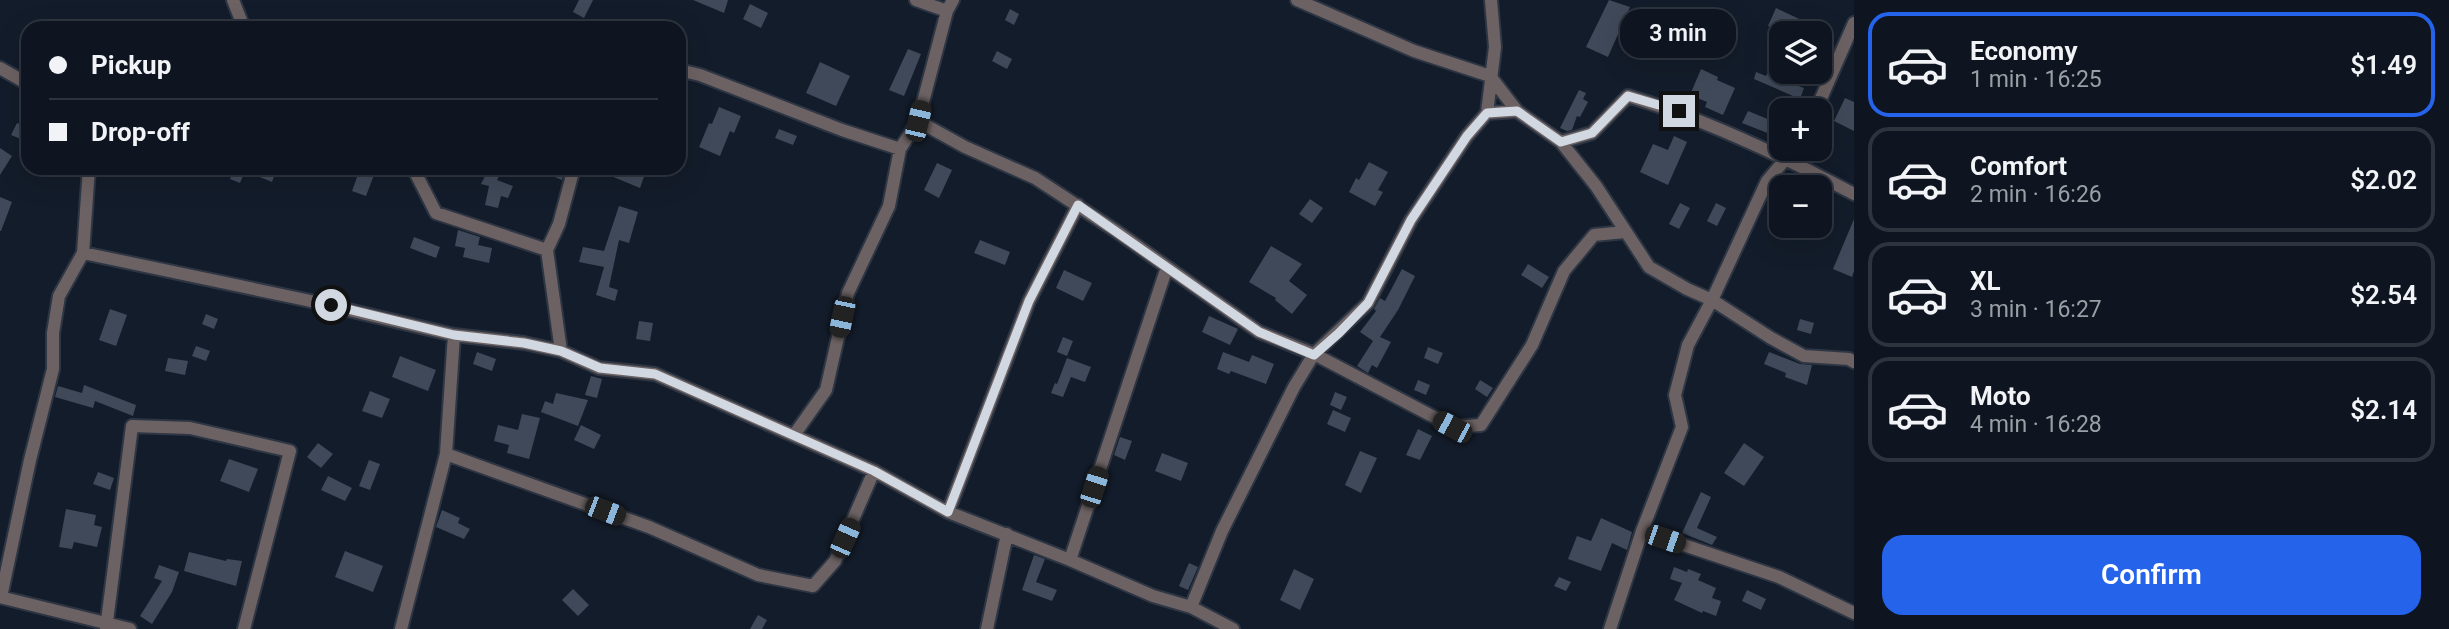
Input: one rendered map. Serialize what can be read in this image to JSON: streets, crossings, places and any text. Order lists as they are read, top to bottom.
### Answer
{
  "page": {
    "bubble": "3 min",
    "list": [
      {
        "name": "Economy",
        "note": "1 min · 16:25",
        "value": "$1.49"
      },
      {
        "name": "Comfort",
        "note": "2 min · 16:26",
        "value": "$2.02"
      },
      {
        "name": "XL",
        "note": "3 min · 16:27",
        "value": "$2.54"
      },
      {
        "name": "Moto",
        "note": "4 min · 16:28",
        "value": "$2.14"
      }
    ],
    "map_buttons": ["+", "−"],
    "banner": ["Pickup", "Drop-off"],
    "buttons": "Confirm"
  }
}
